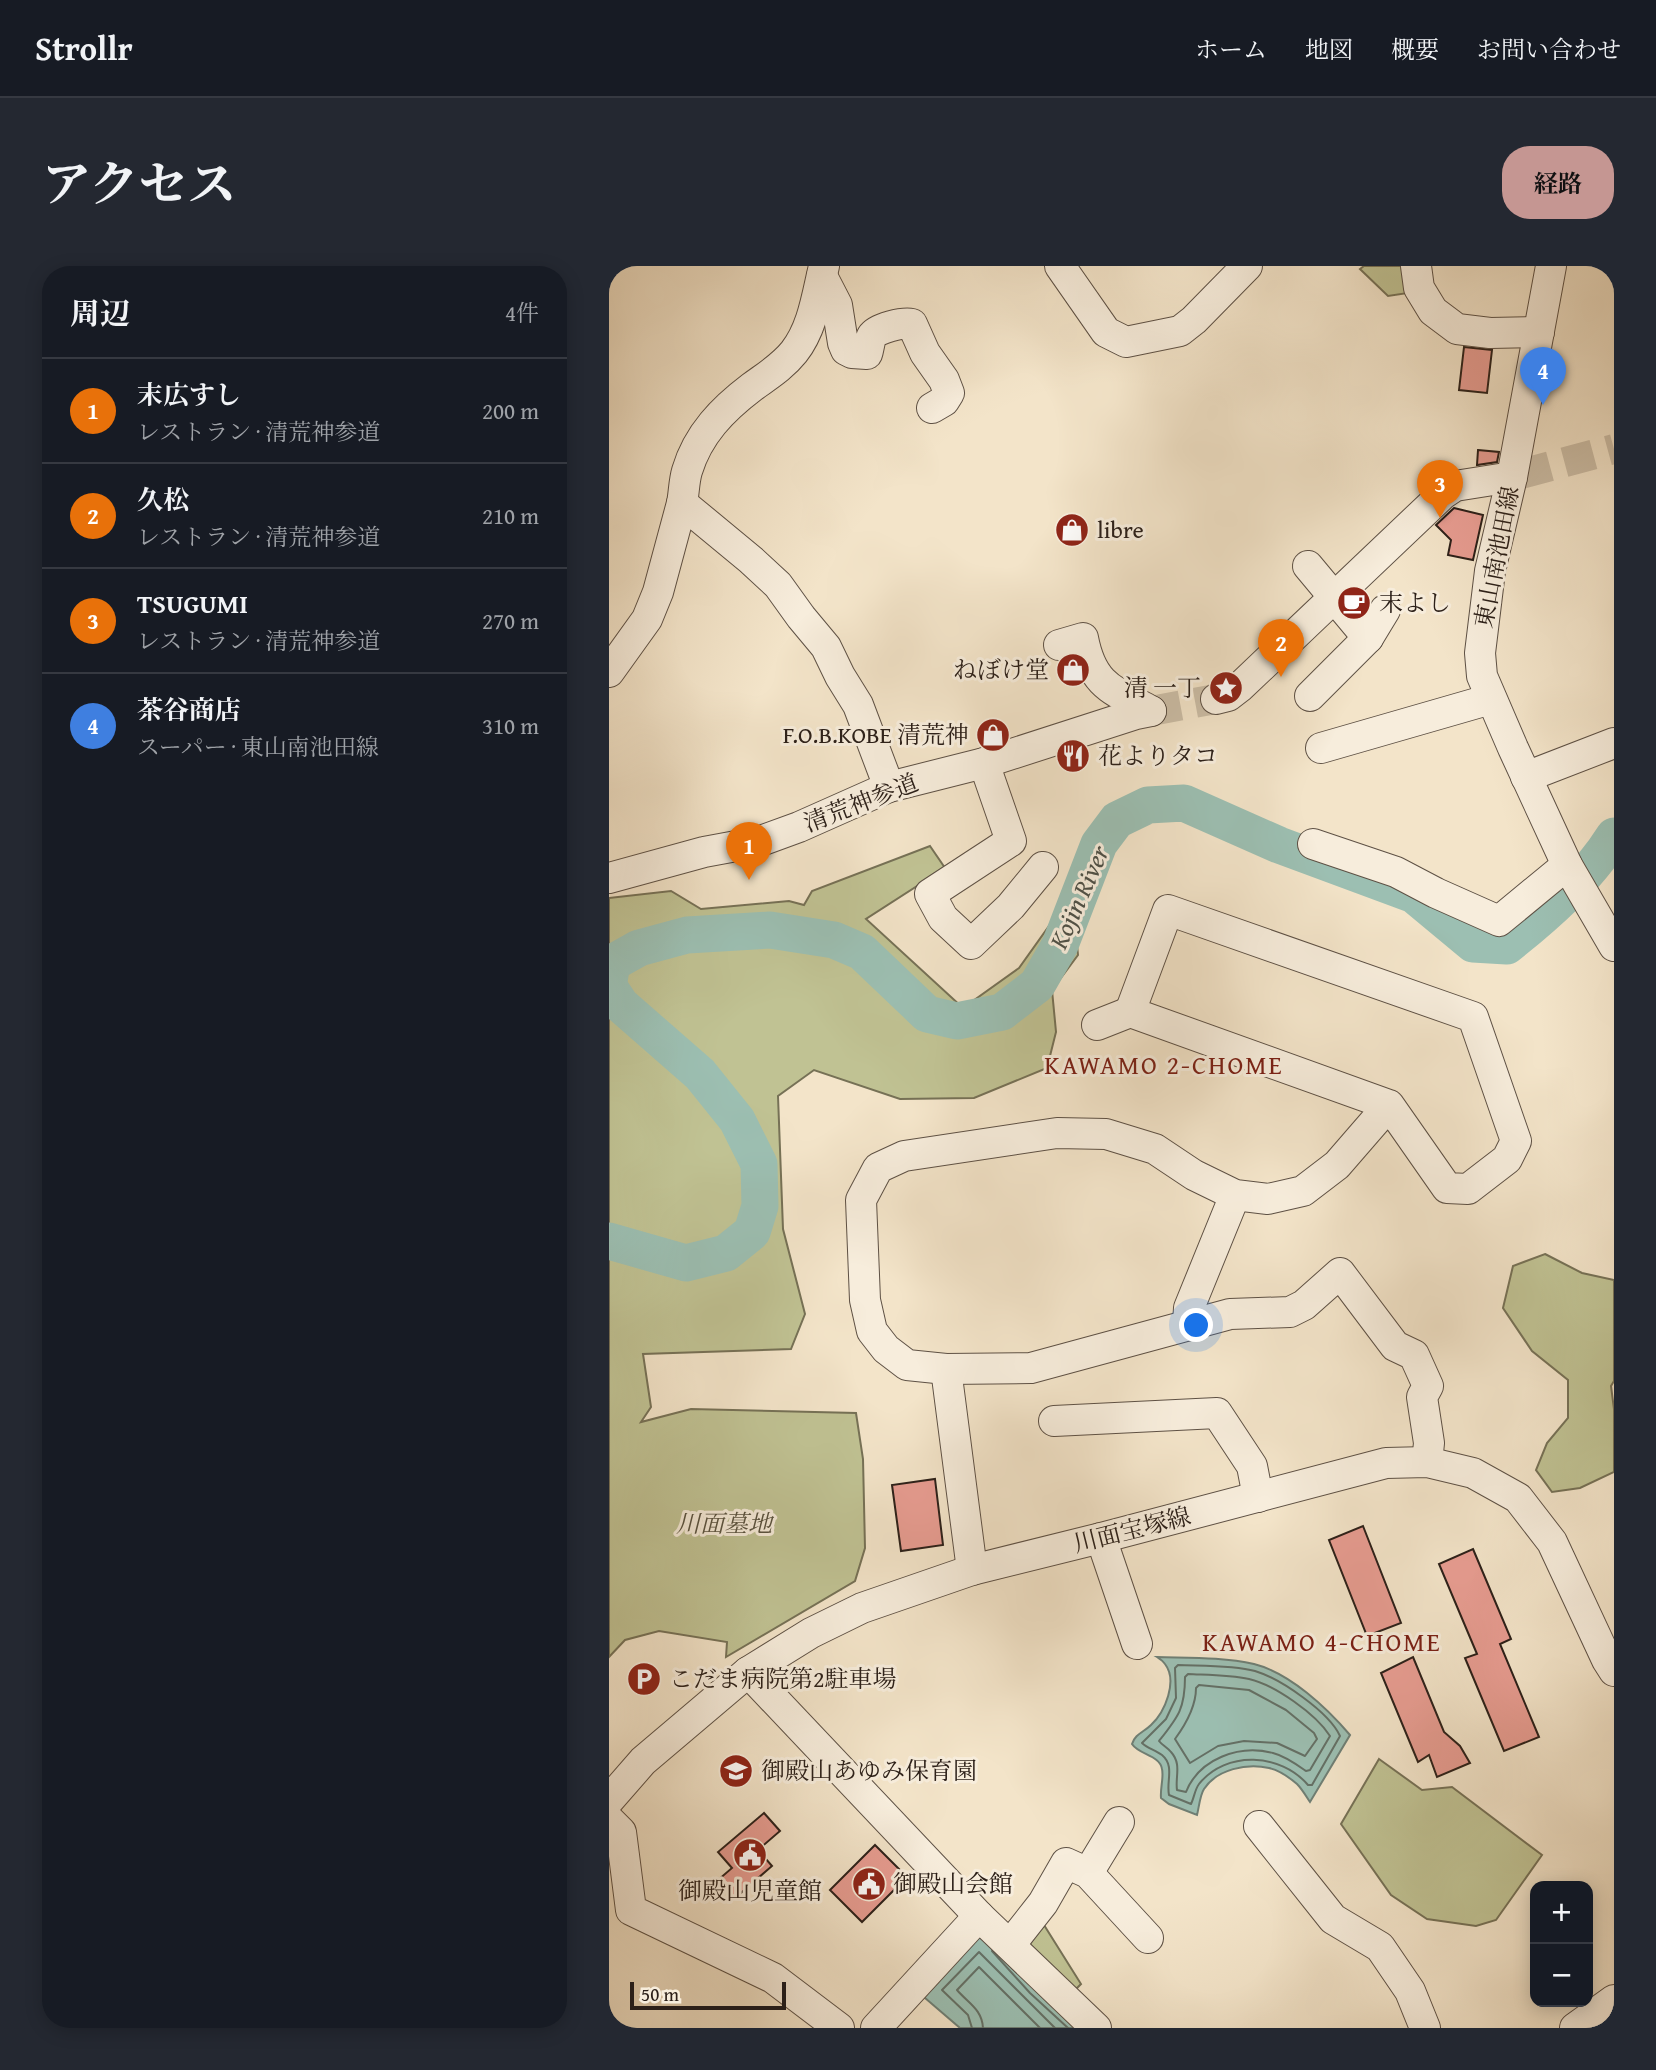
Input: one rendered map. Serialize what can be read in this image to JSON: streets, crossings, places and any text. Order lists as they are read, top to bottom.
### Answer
{
  "streets": {
    "street": ["東山南池田線", "清荒神参道", "川面宝塚線"]
  },
  "districts": ["KAWAMO 2-CHOME", "KAWAMO 4-CHOME"],
  "water": ["Kojin River"],
  "parks": ["川面墓地"],
  "places": {
    "shop": ["libre", "ねぼけ堂", "F.O.B.KOBE 清荒神"],
    "cafe": ["末よし"],
    "place": ["清 一丁"],
    "restaurant": ["花よりタコ"],
    "parking": ["こだま病院第2駐車場"],
    "school or university": ["御殿山あゆみ保育園"],
    "public building": ["御殿山児童館", "御殿山会館"]
  },
  "scale_bar": "50 m",
  "page": {
    "header": "Strollr",
    "nav": [
      "ホーム",
      "地図",
      "概要",
      "お問い合わせ"
    ],
    "title": "アクセス",
    "buttons": "経路",
    "heading": ["周辺", "4件"],
    "pins": [
      "4",
      "3",
      "2",
      "1"
    ],
    "list": [
      {
        "mark": "1",
        "name": "末広すし",
        "note": "レストラン · 清荒神参道",
        "value": "200 m"
      },
      {
        "mark": "2",
        "name": "久松",
        "note": "レストラン · 清荒神参道",
        "value": "210 m"
      },
      {
        "mark": "3",
        "name": "TSUGUMI",
        "note": "レストラン · 清荒神参道",
        "value": "270 m"
      },
      {
        "mark": "4",
        "name": "茶谷商店",
        "note": "スーパー · 東山南池田線",
        "value": "310 m"
      }
    ],
    "map_buttons": ["+", "−"],
    "scale": "50 m"
  }
}
